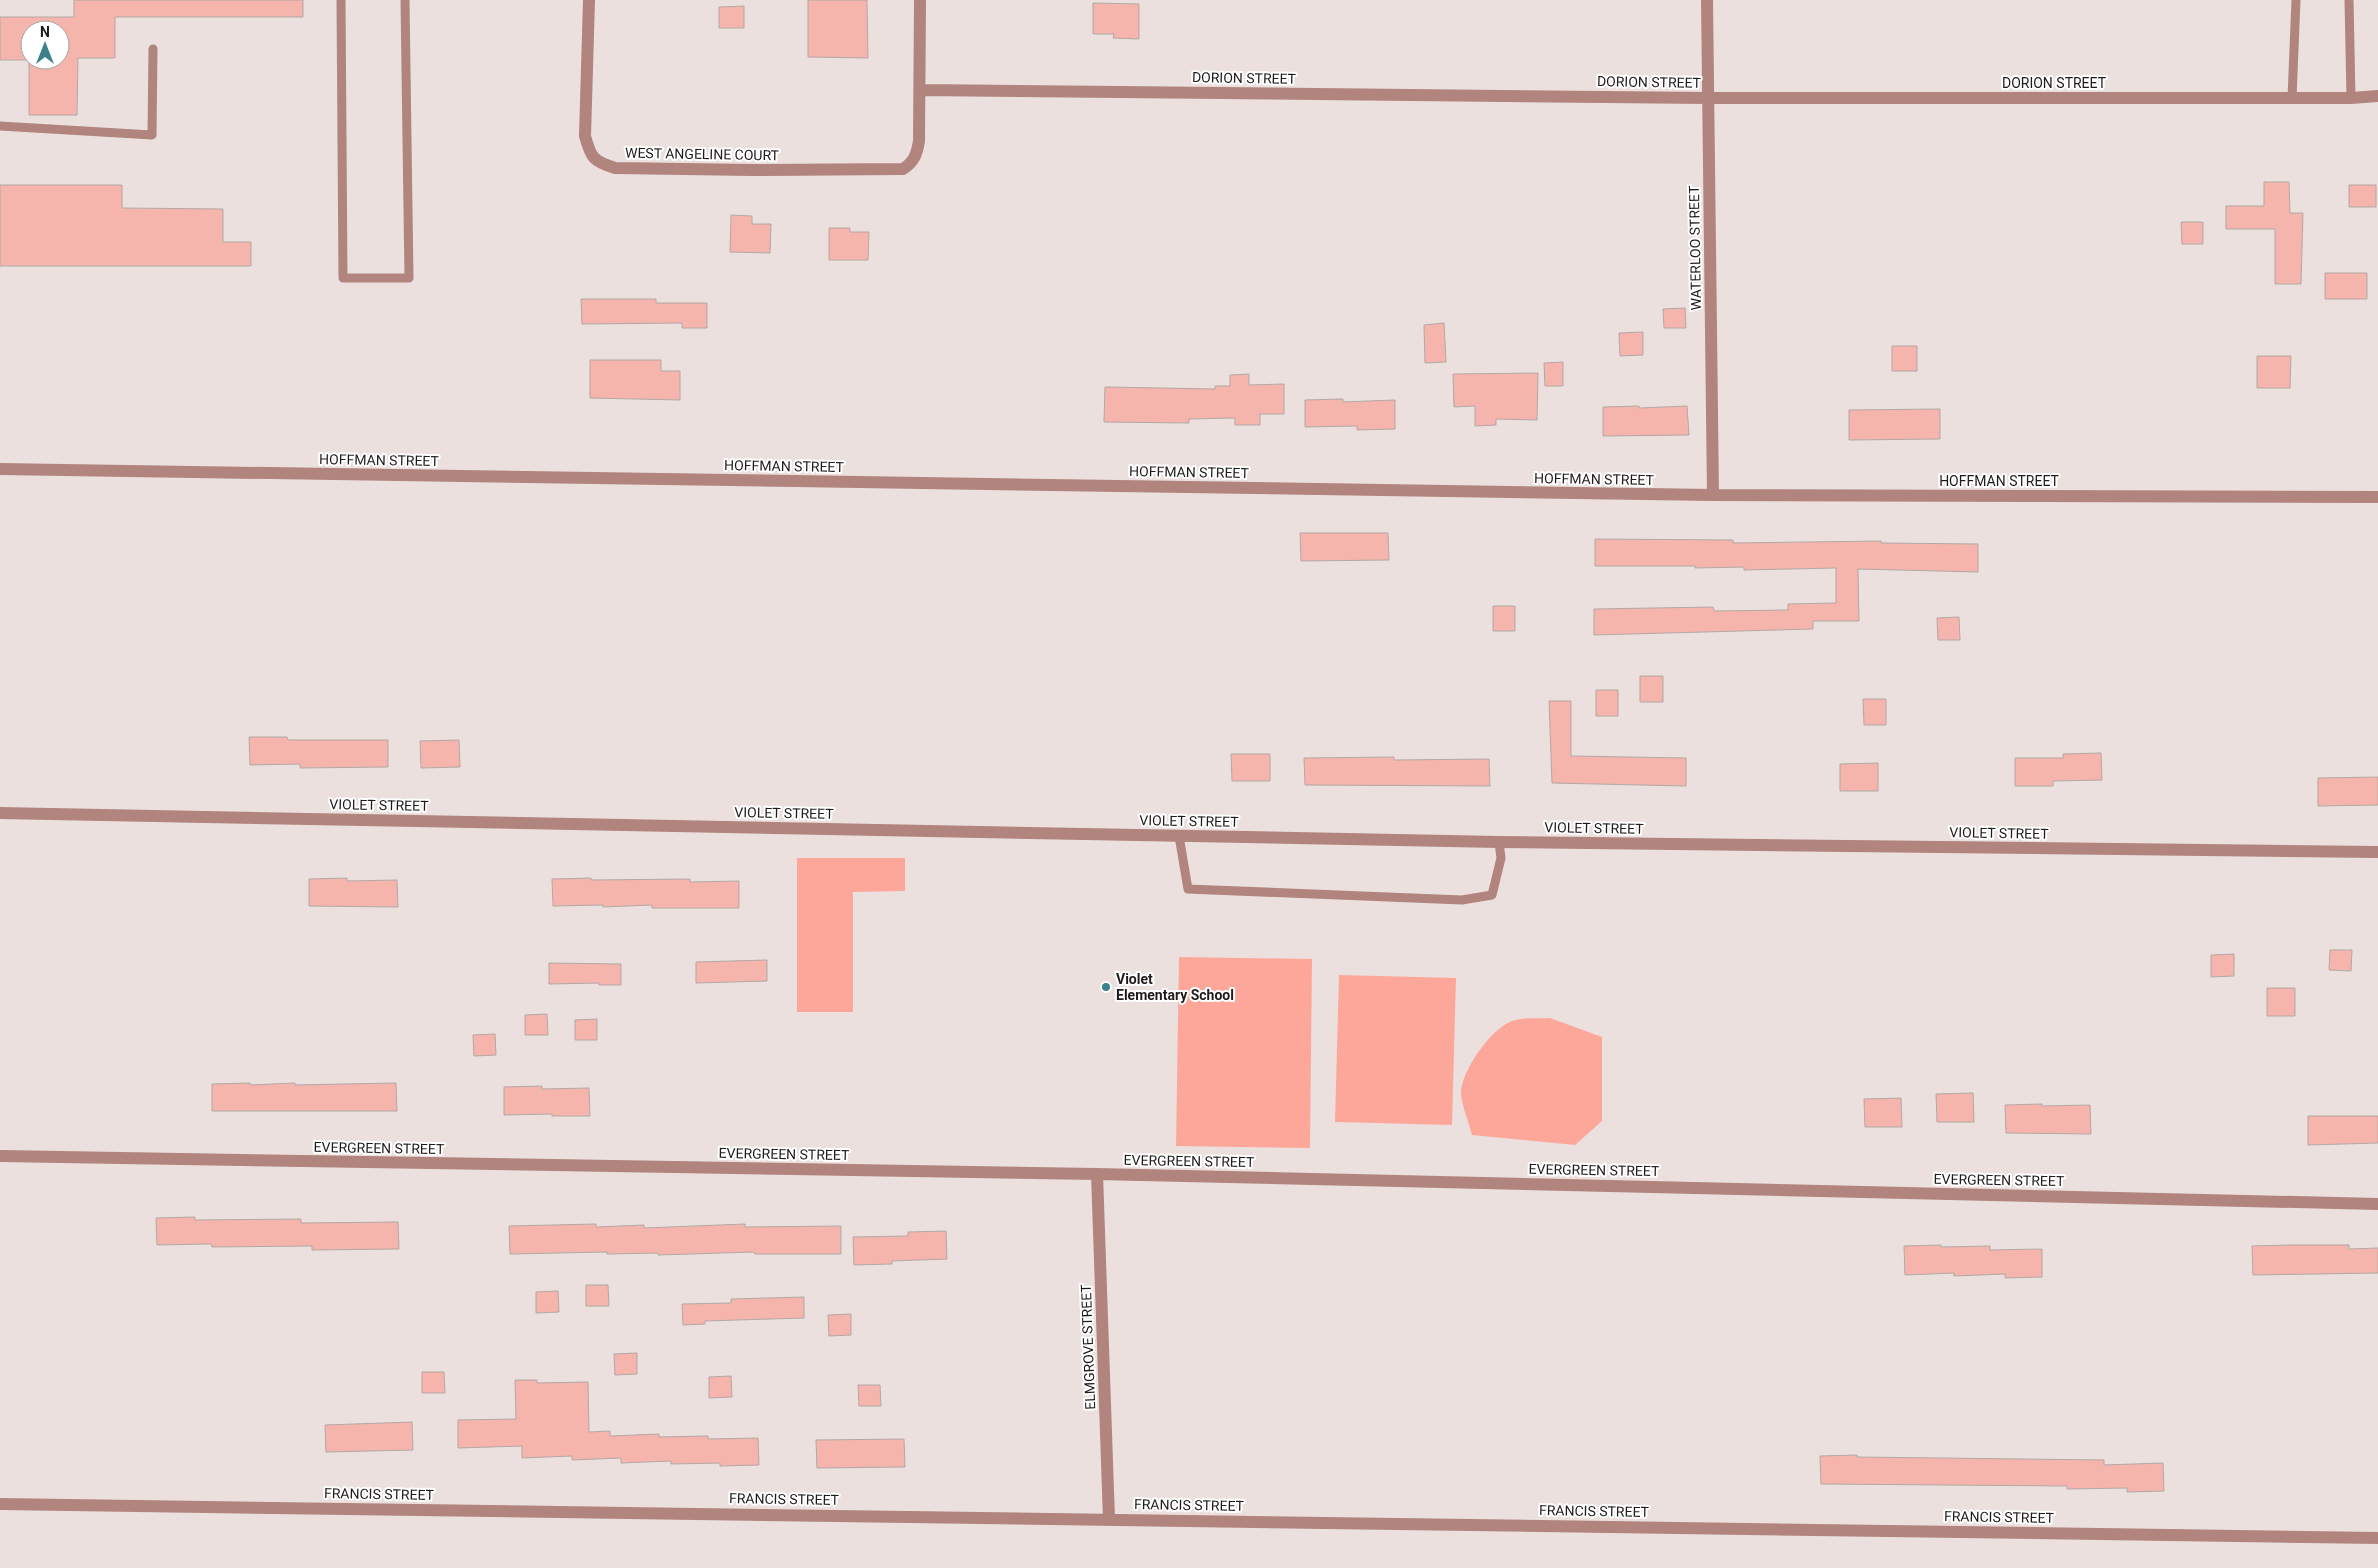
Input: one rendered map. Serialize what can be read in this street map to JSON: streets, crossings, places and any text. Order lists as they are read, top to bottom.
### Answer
{
  "streets": {
    "street": [
      "DORION STREET",
      "WEST ANGELINE COURT",
      "WATERLOO STREET",
      "HOFFMAN STREET",
      "VIOLET STREET",
      "EVERGREEN STREET",
      "ELMGROVE STREET",
      "FRANCIS STREET"
    ]
  },
  "crossings": [
    ["DORION STREET", "WEST ANGELINE COURT"],
    ["DORION STREET", "WATERLOO STREET"],
    ["WATERLOO STREET", "HOFFMAN STREET"],
    ["EVERGREEN STREET", "ELMGROVE STREET"],
    ["ELMGROVE STREET", "FRANCIS STREET"]
  ],
  "places": ["Violet Elementary School"],
  "north": "top"
}
